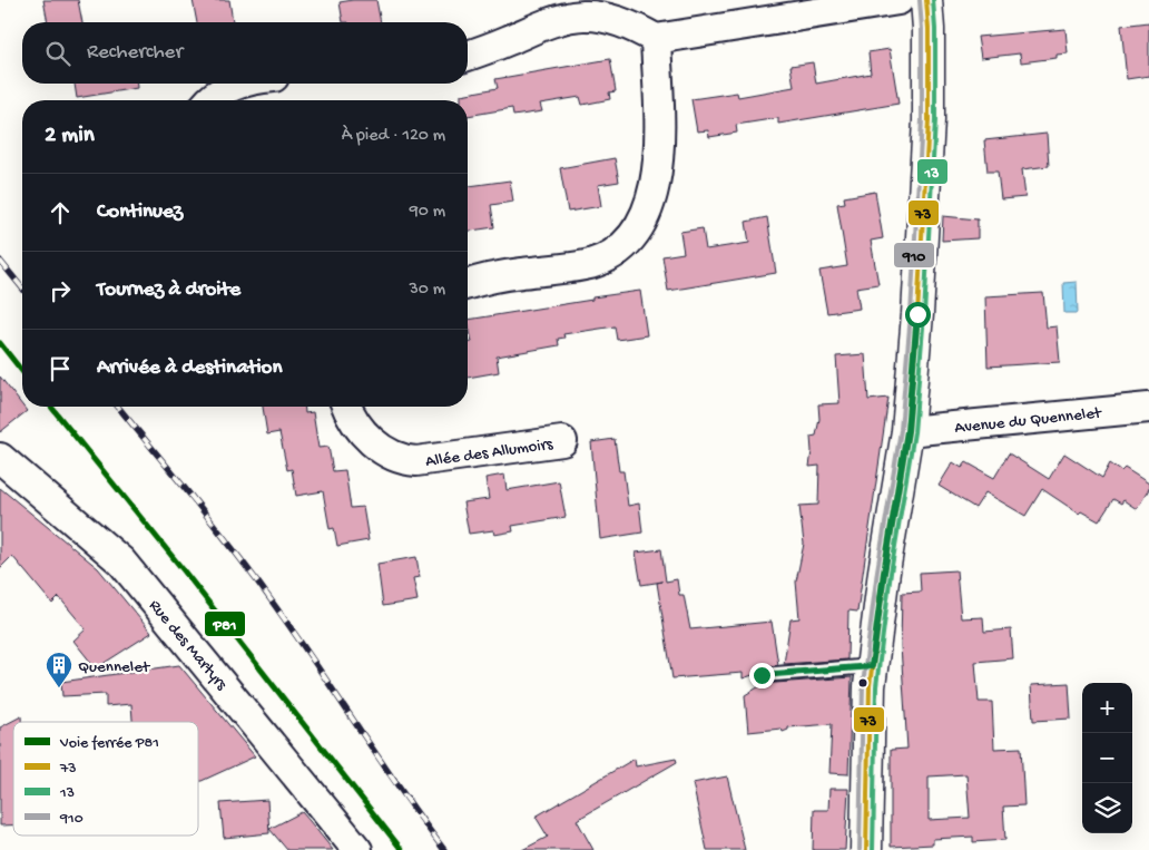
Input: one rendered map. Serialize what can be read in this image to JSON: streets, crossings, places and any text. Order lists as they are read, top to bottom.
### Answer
{
  "streets": {
    "street": ["Avenue du Quennelet", "Allée des Allumoirs", "Rue des Martyrs"]
  },
  "places": {
    "building": ["Quennelet"]
  },
  "lines": [
    "transit line 73",
    "transit line 13",
    "transit line 910",
    "rail line P81"
  ],
  "legend": [
    "Voie ferrée P81",
    "73",
    "13",
    "910"
  ],
  "page": {
    "search": "Rechercher",
    "heading": ["2 min", "À pied · 120 m"],
    "list": [
      ["Continuez", "90 m"],
      ["Tournez à droite", "30 m"],
      "Arrivée à destination"
    ],
    "map_buttons": ["+", "−"]
  }
}
